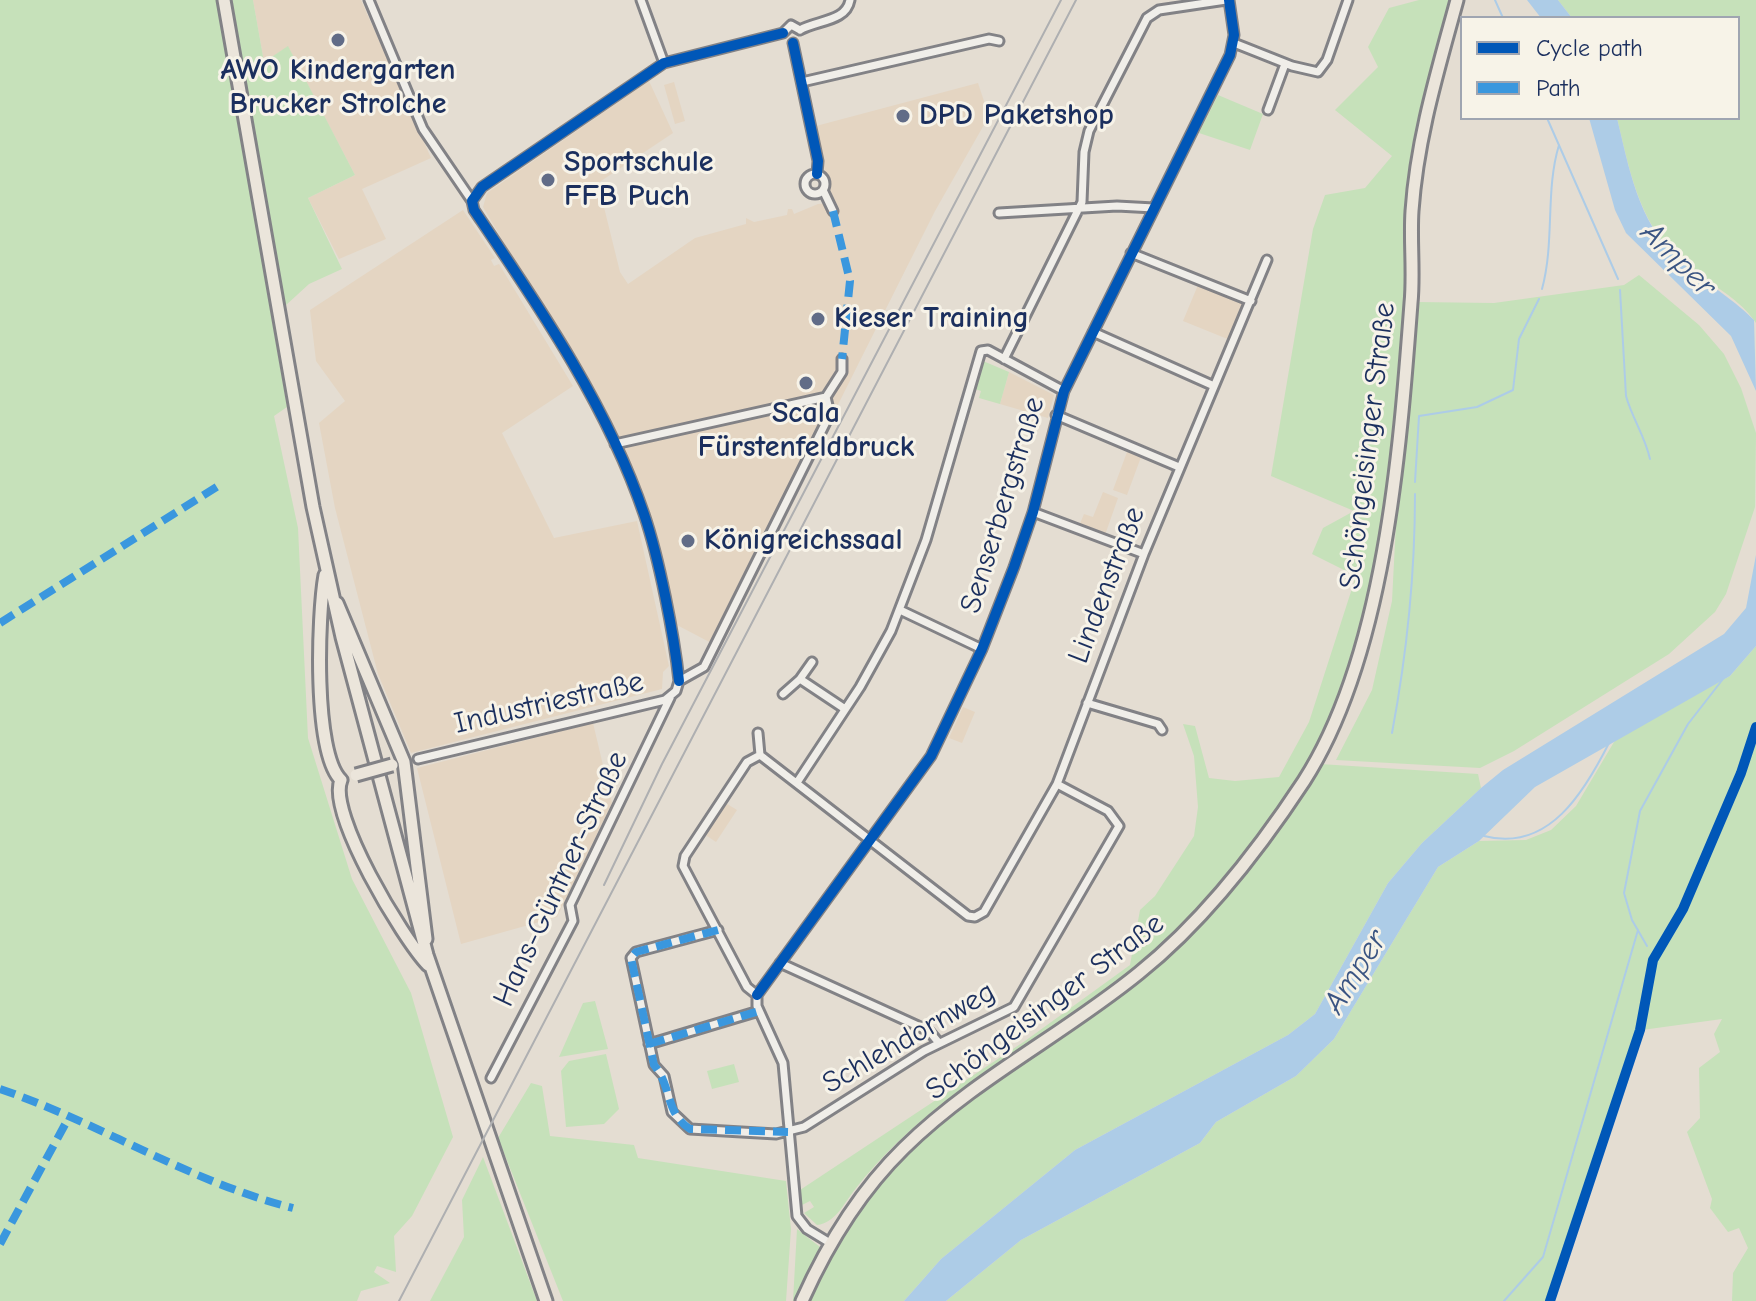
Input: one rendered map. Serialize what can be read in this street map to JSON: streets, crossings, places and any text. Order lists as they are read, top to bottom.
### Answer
{
  "streets": {
    "main road": ["Schöngeisinger Straße"],
    "street": [
      "Senserbergstraße",
      "Lindenstraße",
      "Industriestraße",
      "Hans-Güntner-Straße",
      "Schlehdornweg"
    ]
  },
  "crossings": [
    ["Senserbergstraße", "Lindenstraße"],
    ["Lindenstraße", "Schlehdornweg"],
    ["Industriestraße", "Hans-Güntner-Straße"]
  ],
  "water": ["Amper"],
  "places": [
    "AWO Kindergarten Brucker Strolche",
    "DPD Paketshop",
    "Sportschule FFB Puch",
    "Kieser Training",
    "Scala Fürstenfeldbruck",
    "Königreichssaal"
  ],
  "legend": ["Cycle path", "Path"]
}
